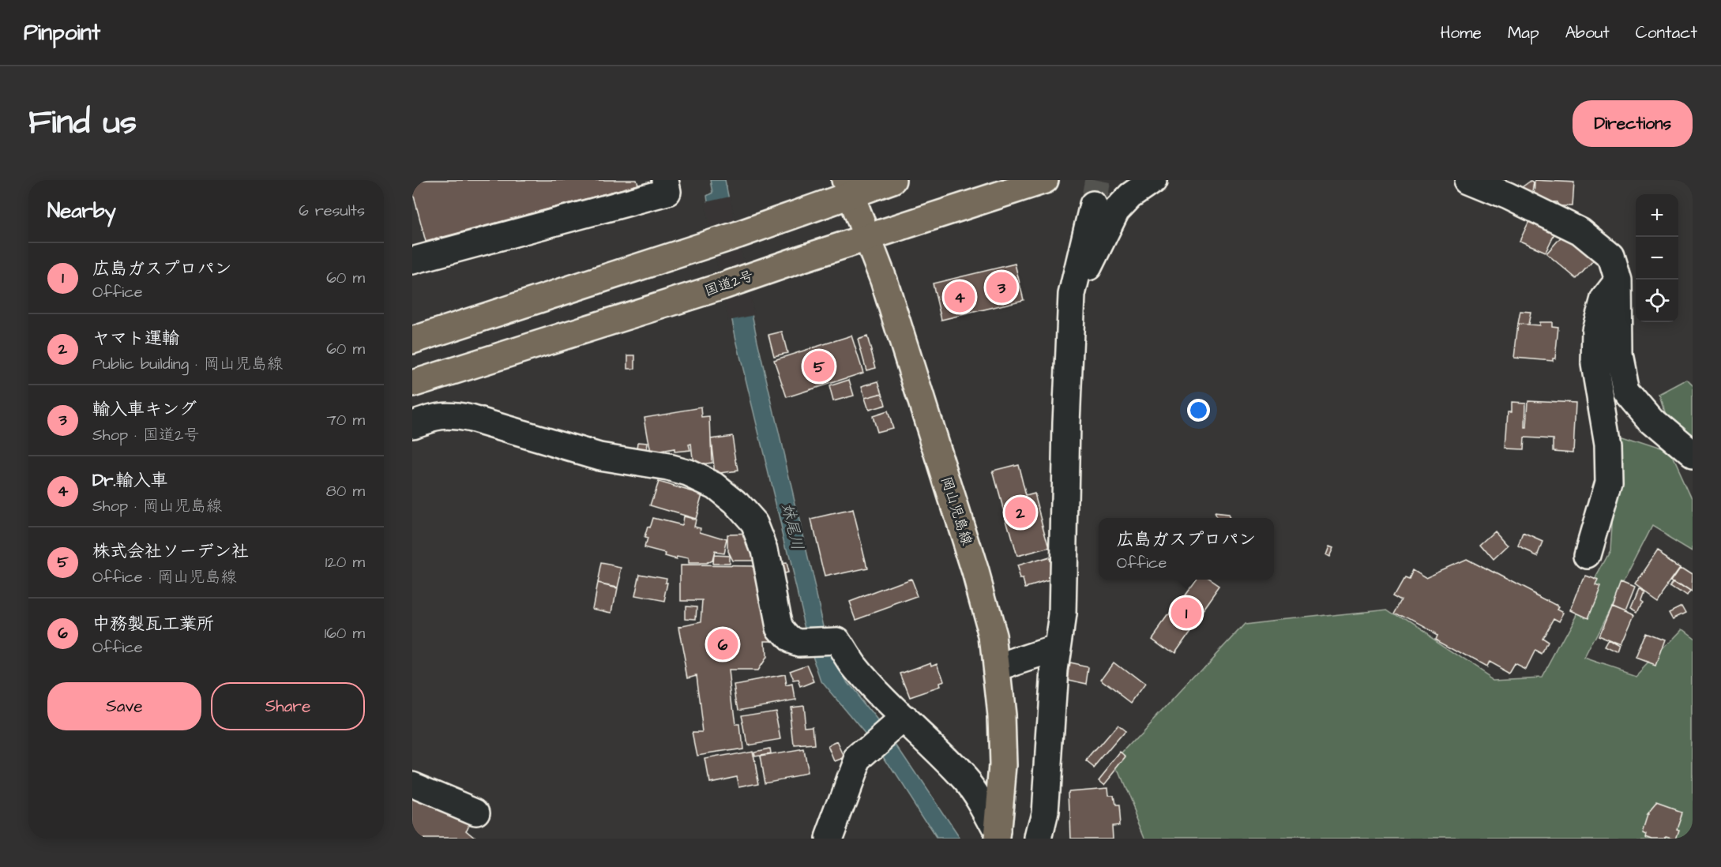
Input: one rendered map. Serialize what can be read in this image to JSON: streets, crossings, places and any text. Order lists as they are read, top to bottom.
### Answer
{
  "streets": {
    "main road": ["国道2号", "岡山児島線"]
  },
  "crossings": [
    ["国道2号", "岡山児島線"]
  ],
  "water": ["妹尾川"],
  "page": {
    "header": "Pinpoint",
    "nav": [
      "Home",
      "Map",
      "About",
      "Contact"
    ],
    "title": "Find us",
    "buttons": [
      "Directions",
      ["Save", "Share"]
    ],
    "heading": ["Nearby", "6 results"],
    "map_buttons": ["+", "−"],
    "list": [
      {
        "mark": "1",
        "name": "広島ガスプロパン",
        "note": "Office",
        "value": "60 m"
      },
      {
        "mark": "2",
        "name": "ヤマト運輸",
        "note": "Public building · 岡山児島線",
        "value": "60 m"
      },
      {
        "mark": "3",
        "name": "輸入車キング",
        "note": "Shop · 国道2号",
        "value": "70 m"
      },
      {
        "mark": "4",
        "name": "Dr.輸入車",
        "note": "Shop · 岡山児島線",
        "value": "80 m"
      },
      {
        "mark": "5",
        "name": "株式会社ソーデン社",
        "note": "Office · 岡山児島線",
        "value": "120 m"
      },
      {
        "mark": "6",
        "name": "中務製瓦工業所",
        "note": "Office",
        "value": "160 m"
      }
    ],
    "pins": [
      "3",
      "4",
      "5",
      "2",
      "1",
      "6"
    ],
    "popup": ["広島ガスプロパン", "Office"]
  }
}
